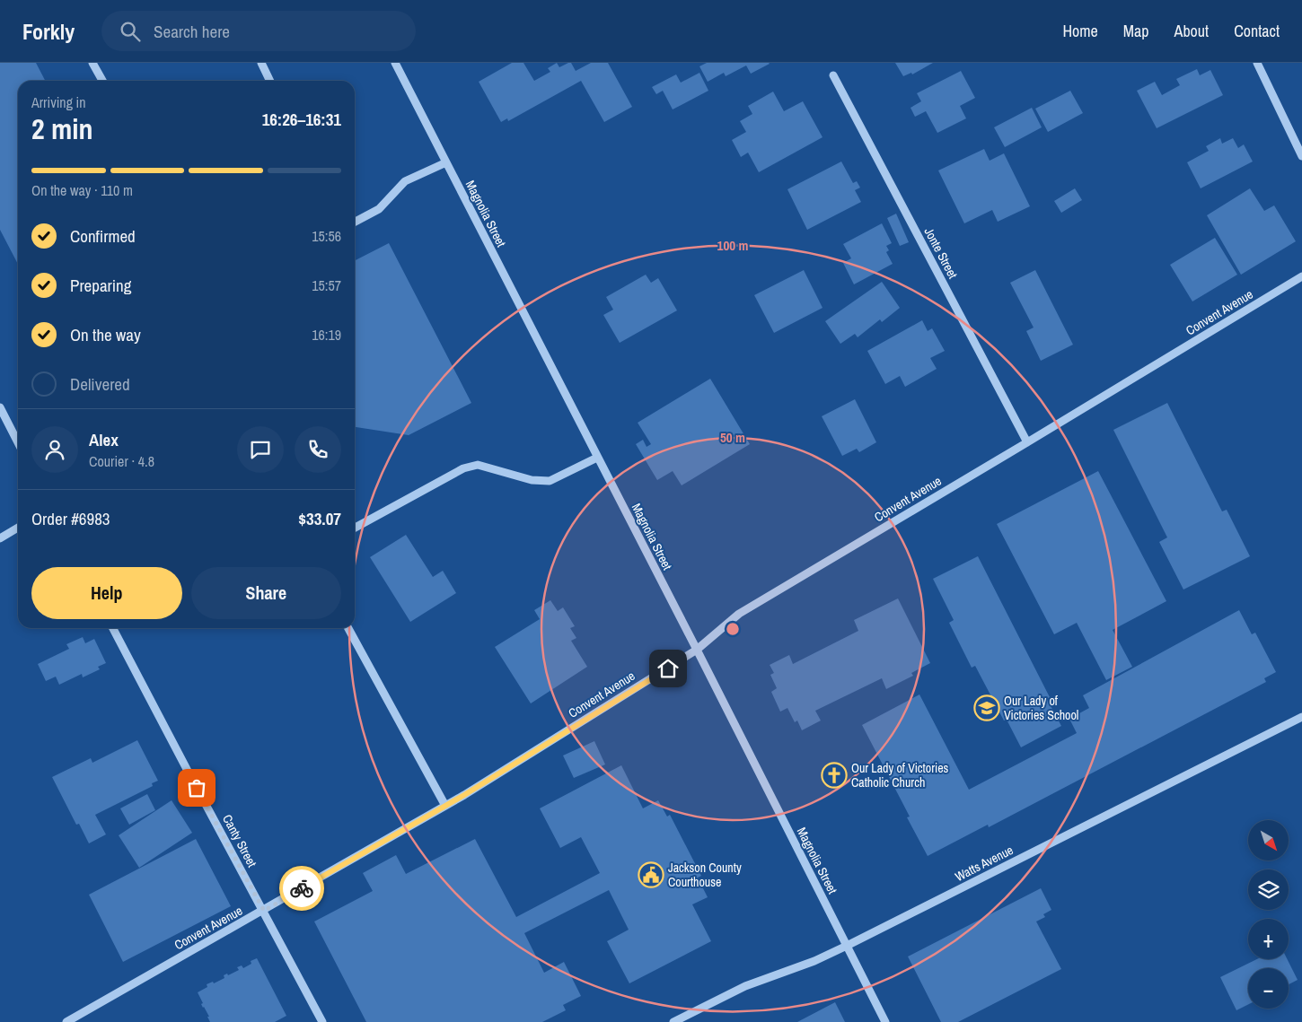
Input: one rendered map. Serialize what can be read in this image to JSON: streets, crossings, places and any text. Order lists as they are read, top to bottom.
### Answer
{
  "streets": {
    "street": [
      "Magnolia Street",
      "Jonte Street",
      "Convent Avenue",
      "Canty Street",
      "Watts Avenue"
    ]
  },
  "crossings": [
    ["Magnolia Street", "Convent Avenue"],
    ["Magnolia Street", "Watts Avenue"],
    ["Jonte Street", "Convent Avenue"],
    ["Convent Avenue", "Canty Street"]
  ],
  "places": {
    "school or university": ["Our Lady of Victories School"],
    "church": ["Our Lady of Victories Catholic Church"],
    "public building": ["Jackson County Courthouse"]
  },
  "north": "bottom right",
  "page": {
    "header": "Forkly",
    "search": "Search here",
    "nav": [
      "Home",
      "Map",
      "About",
      "Contact"
    ],
    "heading": ["2 min", "Arriving in", "16:26–16:31"],
    "panel": [
      "Alex",
      "Courier · 4.8",
      "Order #6983",
      "$33.07"
    ],
    "bar": "On the way · 110 m",
    "list": [
      ["Confirmed", "15:56"],
      ["Preparing", "15:57"],
      ["On the way", "16:19"],
      "Delivered"
    ],
    "buttons": ["Help", "Share"],
    "map_buttons": ["+", "−"]
  },
  "rings": ["100 m", "50 m"]
}
